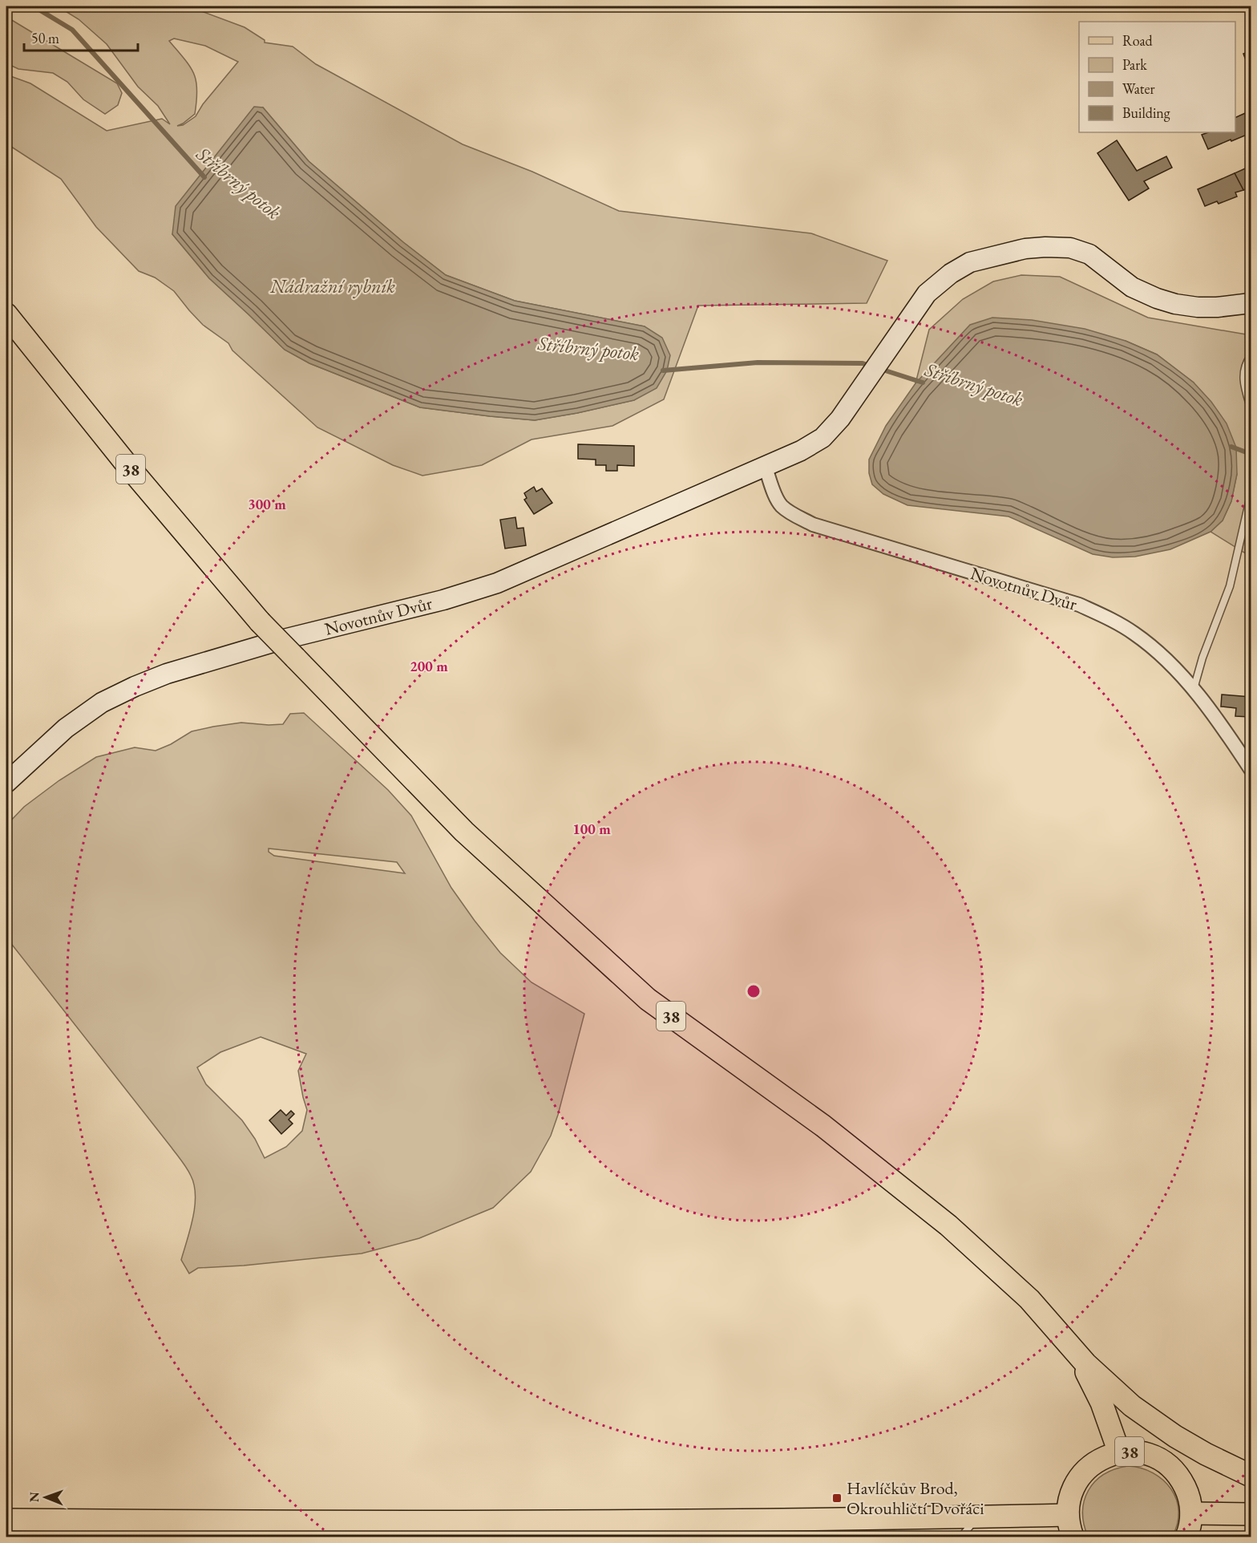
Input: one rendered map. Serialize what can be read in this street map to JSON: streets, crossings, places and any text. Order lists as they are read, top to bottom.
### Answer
{
  "streets": {
    "main road": ["38"],
    "street": ["Novotnův Dvůr"]
  },
  "water": ["Stříbrný potok", "Nádražní rybník"],
  "places": {
    "transit": ["Havlíčkův Brod, Okrouhličtí Dvořáci"]
  },
  "legend": [
    "Road",
    "Park",
    "Water",
    "Building"
  ],
  "scale_bar": "50 m",
  "north": "left",
  "rings": ["300 m", "200 m", "100 m"]
}
